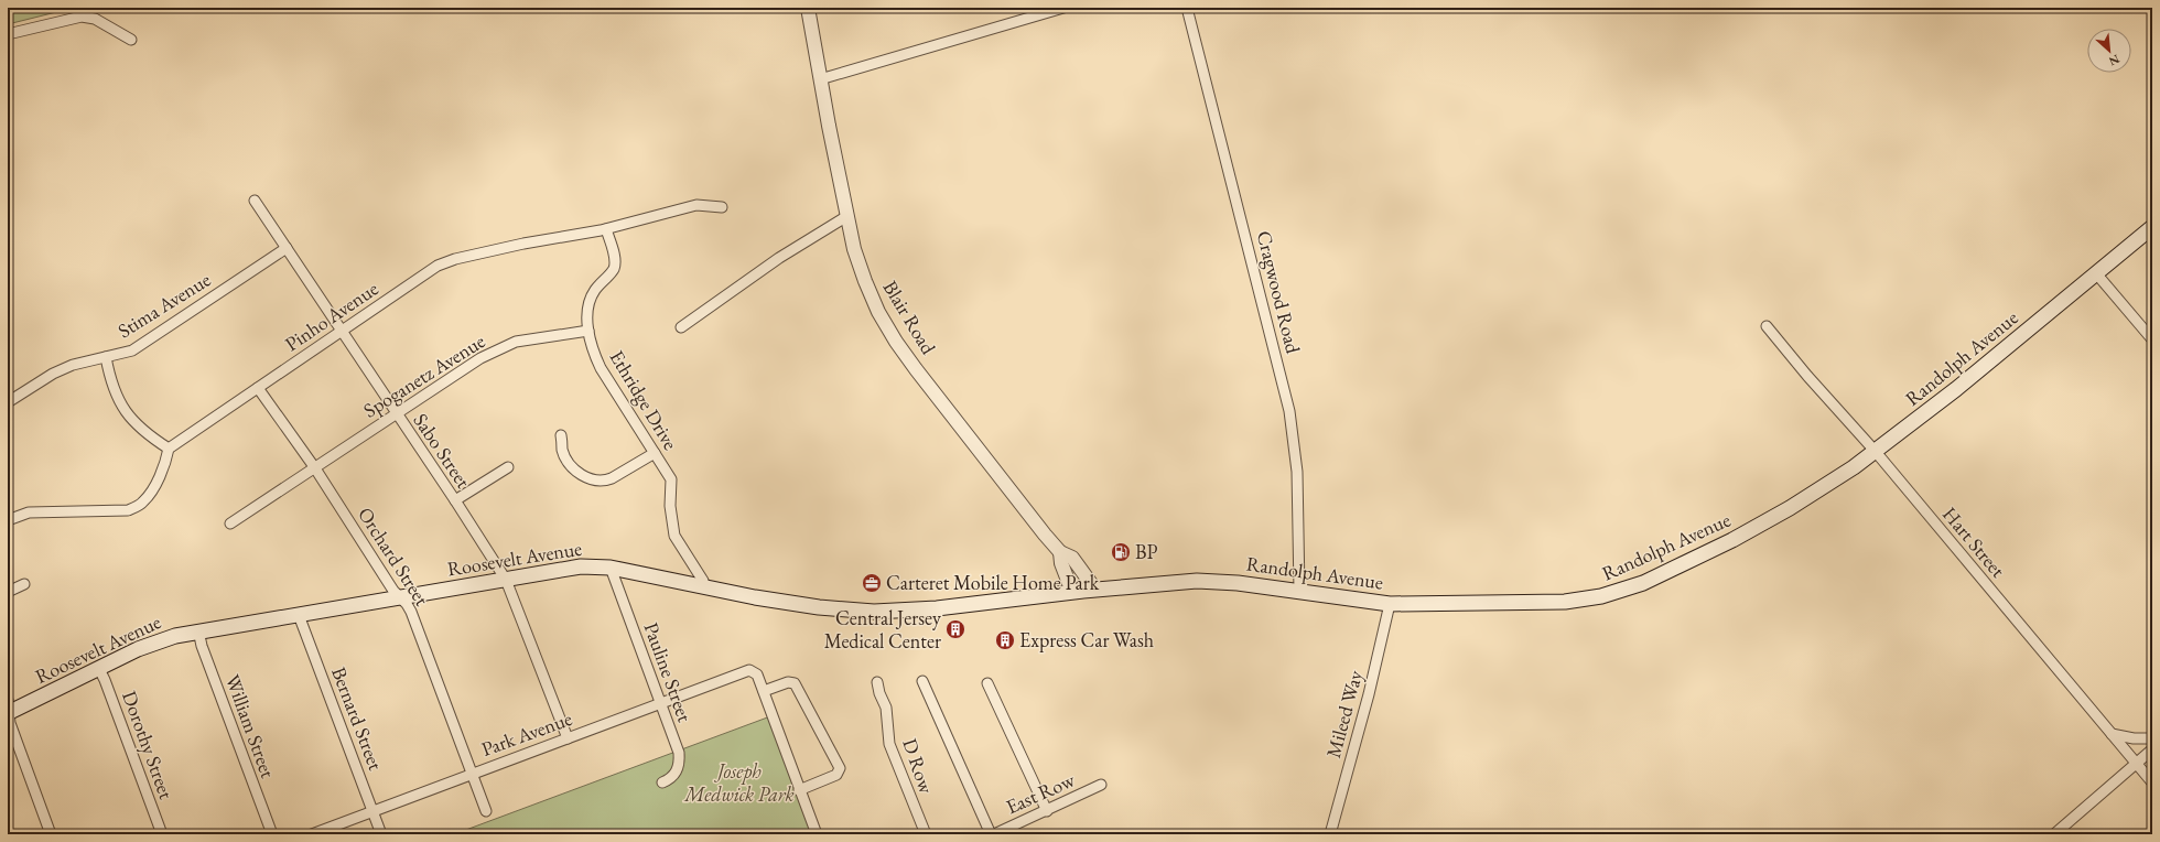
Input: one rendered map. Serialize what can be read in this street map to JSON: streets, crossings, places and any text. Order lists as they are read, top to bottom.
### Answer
{
  "streets": {
    "main road": ["Randolph Avenue", "Roosevelt Avenue"],
    "street": [
      "Cragwood Road",
      "Stima Avenue",
      "Pinho Avenue",
      "Blair Road",
      "Spoganetz Avenue",
      "Ethridge Drive",
      "Sabo Street",
      "Hart Street",
      "Orchard Street",
      "Pauline Street",
      "Mileed Way",
      "Bernard Street",
      "William Street",
      "Park Avenue",
      "Dorothy Street",
      "D Row",
      "East Row"
    ]
  },
  "crossings": [
    ["Cragwood Road", "Randolph Avenue"],
    ["Stima Avenue", "Sabo Street"],
    ["Pinho Avenue", "Ethridge Drive"],
    ["Pinho Avenue", "Sabo Street"],
    ["Pinho Avenue", "Orchard Street"],
    ["Blair Road", "Randolph Avenue"],
    ["Blair Road", "Roosevelt Avenue"],
    ["Randolph Avenue", "Hart Street"],
    ["Randolph Avenue", "Roosevelt Avenue"],
    ["Randolph Avenue", "Mileed Way"],
    ["Spoganetz Avenue", "Ethridge Drive"],
    ["Spoganetz Avenue", "Sabo Street"],
    ["Spoganetz Avenue", "Orchard Street"],
    ["Ethridge Drive", "Roosevelt Avenue"],
    ["Sabo Street", "Roosevelt Avenue"],
    ["Sabo Street", "Park Avenue"],
    ["Orchard Street", "Roosevelt Avenue"],
    ["Orchard Street", "Park Avenue"],
    ["Roosevelt Avenue", "Pauline Street"],
    ["Roosevelt Avenue", "Bernard Street"],
    ["Roosevelt Avenue", "William Street"],
    ["Roosevelt Avenue", "Dorothy Street"],
    ["Pauline Street", "Park Avenue"],
    ["Bernard Street", "Park Avenue"]
  ],
  "parks": ["Joseph Medwick Park"],
  "places": {
    "fuel station": ["BP"],
    "office": ["Carteret Mobile Home Park"],
    "building": ["Central Jersey Medical Center", "Express Car Wash"]
  },
  "north": "bottom right"
}
